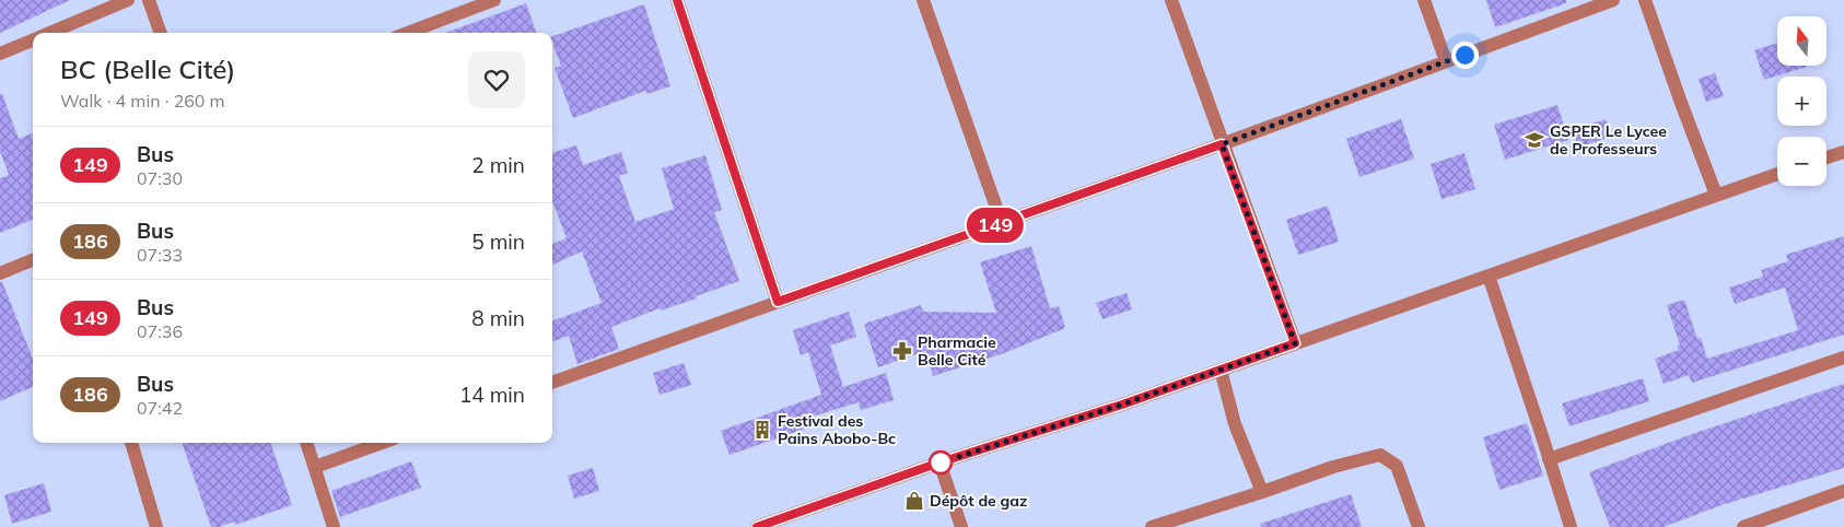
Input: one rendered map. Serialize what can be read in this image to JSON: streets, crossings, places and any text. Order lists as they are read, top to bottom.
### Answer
{
  "places": {
    "school or university": ["GSPER Le Lycee de Professeurs"],
    "pharmacy": ["Pharmacie Belle Cité"],
    "building": ["Festival des Pains Abobo-Bc"],
    "shop": ["Dépôt de gaz"]
  },
  "lines": ["bus line 149"],
  "north": "top",
  "page": {
    "on_map": "149",
    "map_buttons": ["+", "−"],
    "heading": ["BC (Belle Cité)", "Walk · 4 min · 260 m"],
    "list": [
      {
        "mark": "149",
        "name": "Bus",
        "note": "07:30",
        "value": "2 min"
      },
      {
        "mark": "186",
        "name": "Bus",
        "note": "07:33",
        "value": "5 min"
      },
      {
        "mark": "149",
        "name": "Bus",
        "note": "07:36",
        "value": "8 min"
      },
      {
        "mark": "186",
        "name": "Bus",
        "note": "07:42",
        "value": "14 min"
      }
    ]
  }
}
